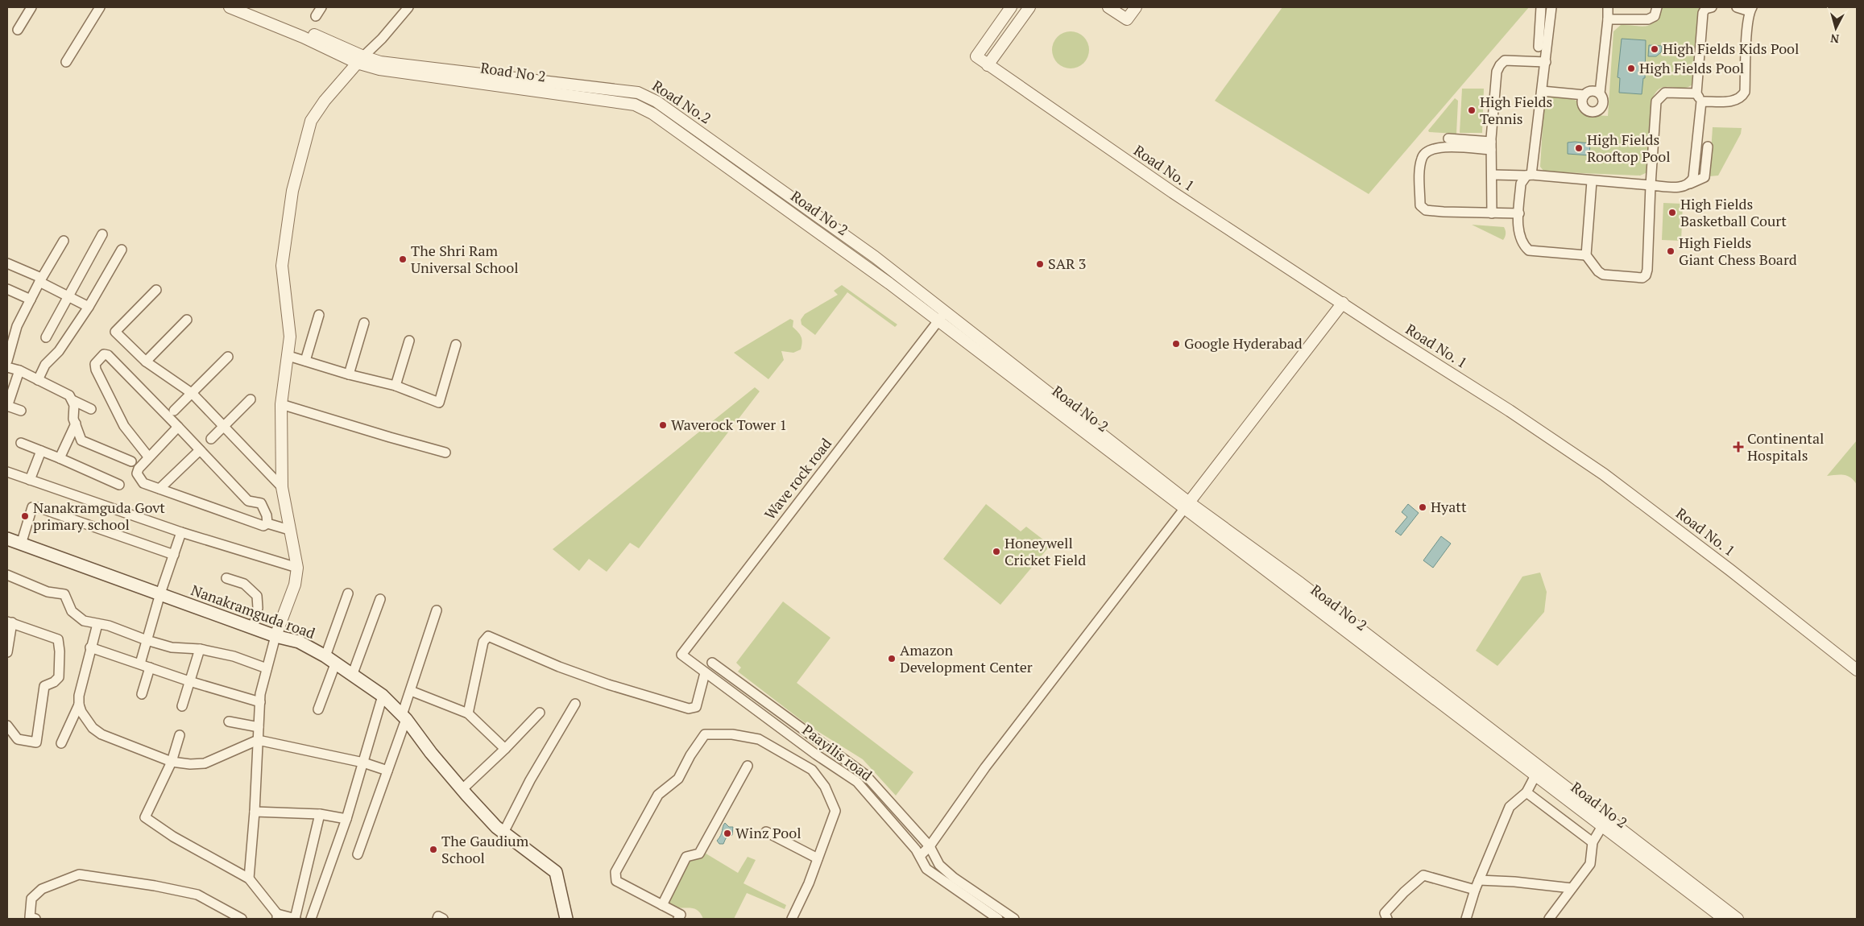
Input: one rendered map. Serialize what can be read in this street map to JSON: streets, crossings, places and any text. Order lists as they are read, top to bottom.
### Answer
{
  "streets": {
    "main road": ["Nanakramguda road"],
    "street": [
      "Road No 2",
      "Road No.2",
      "Road No. 1",
      "Wave rock road",
      "Paayilis road"
    ]
  },
  "crossings": [
    ["Road No 2", "Road No.2"],
    ["Road No 2", "Wave rock road"],
    ["Wave rock road", "Paayilis road"]
  ],
  "places": {
    "other": [
      "High Fields Kids Pool",
      "High Fields Pool",
      "High Fields Tennis",
      "High Fields Rooftop Pool",
      "High Fields Basketball Court",
      "High Fields Giant Chess Board",
      "The Shri Ram Universal School",
      "SAR 3",
      "Google Hyderabad",
      "Waverock Tower 1",
      "Hyatt",
      "Nanakramguda Govt primary school",
      "Honeywell Cricket Field",
      "Amazon Development Center",
      "Winz Pool",
      "The Gaudium School"
    ],
    "health": ["Continental Hospitals"]
  },
  "north": "bottom"
}
